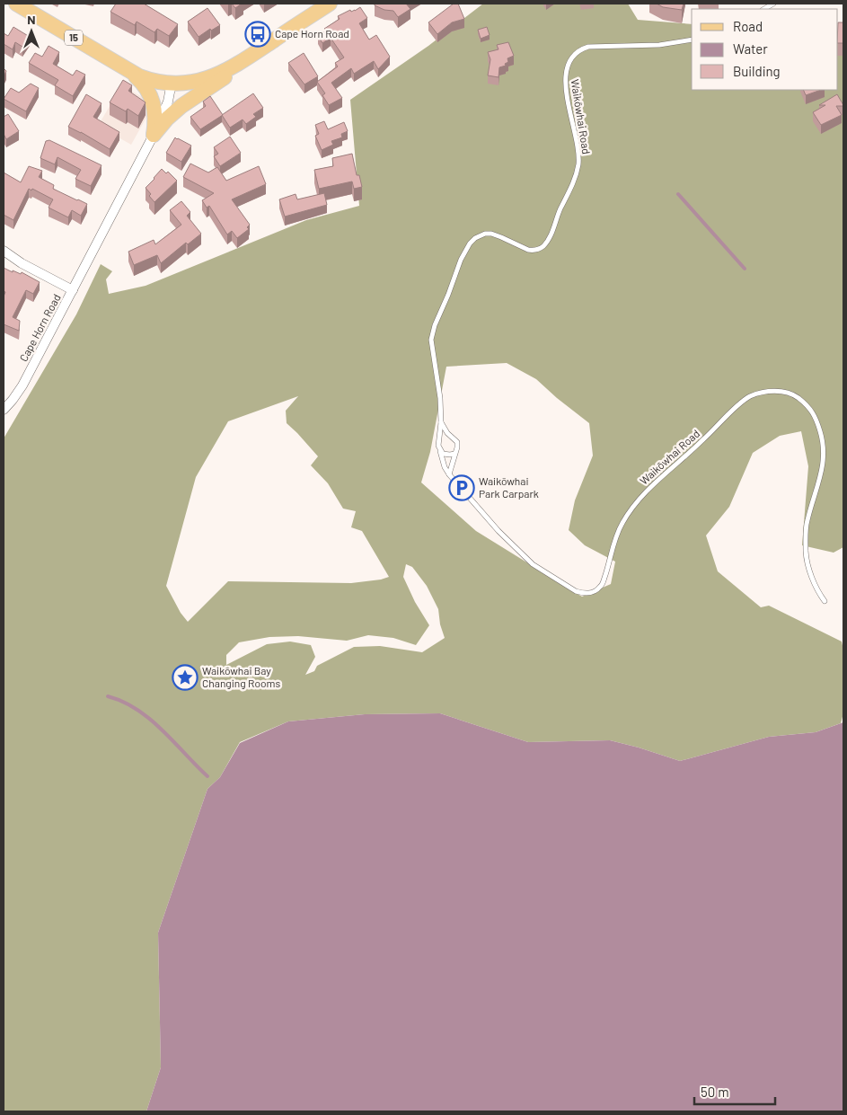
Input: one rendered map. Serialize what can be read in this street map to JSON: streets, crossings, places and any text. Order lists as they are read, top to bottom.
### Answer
{
  "streets": {
    "main road": ["15"],
    "street": ["Cape Horn Road"],
    "lane": ["Waikōwhai Road"]
  },
  "crossings": [
    ["15", "Cape Horn Road"]
  ],
  "places": {
    "bus stop": ["Cape Horn Road"],
    "parking": ["Waikōwhai Park Carpark"],
    "place": ["Waikōwhai Bay Changing Rooms"]
  },
  "legend": ["Road", "Water", "Building"],
  "scale_bar": "50 m",
  "north": "top"
}
